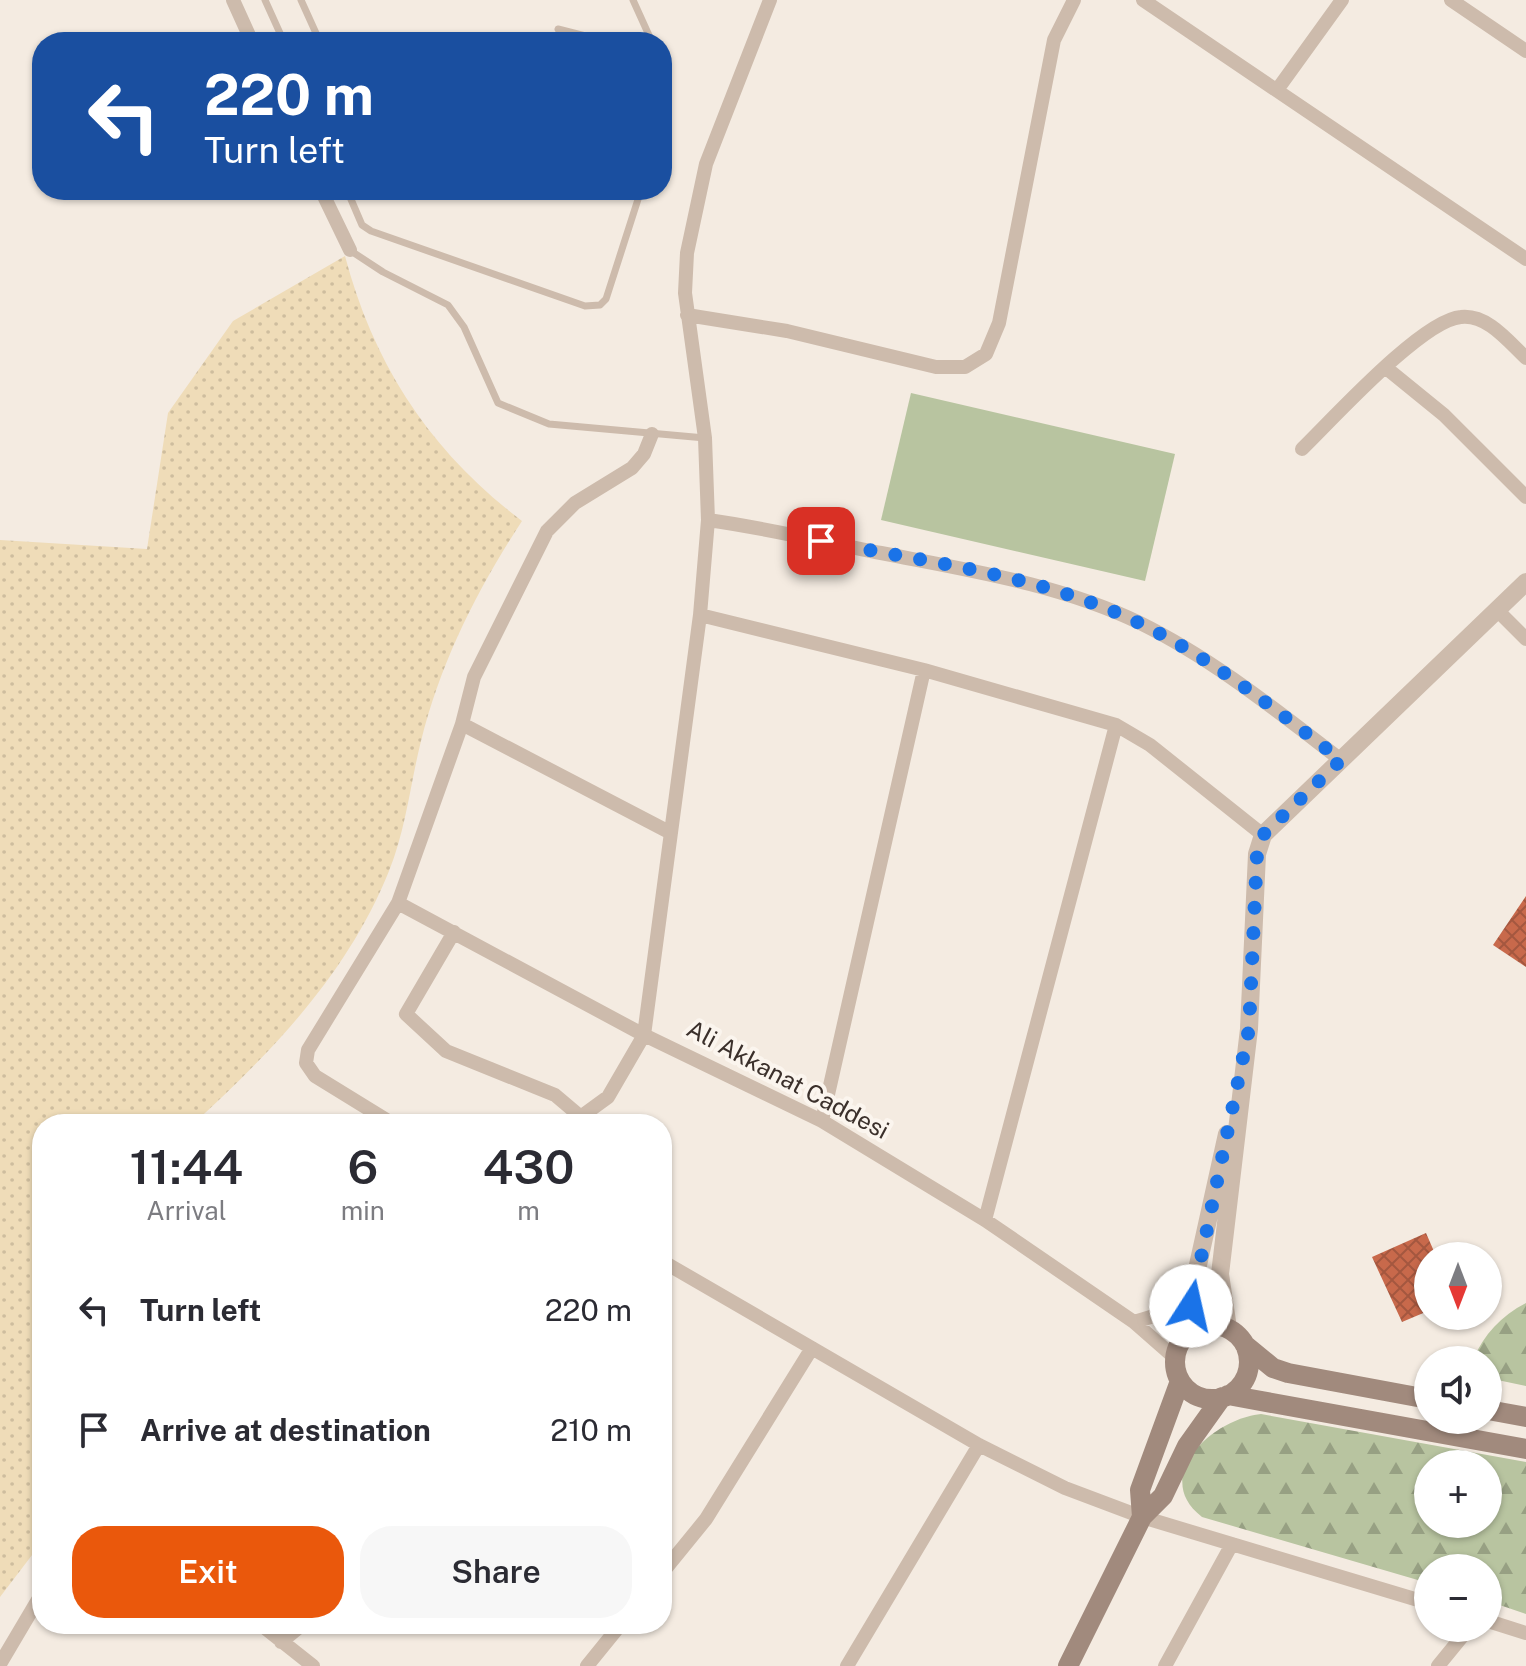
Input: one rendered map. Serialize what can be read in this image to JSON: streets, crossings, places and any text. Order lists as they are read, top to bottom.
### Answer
{
  "streets": {
    "street": ["Ali Akkanat Caddesi"]
  },
  "north": "bottom",
  "page": {
    "turn": ["220 m", "Turn left"],
    "eta": [
      "11:44",
      "Arrival",
      "6",
      "min",
      "430",
      "m"
    ],
    "map_buttons": ["+", "−"],
    "list": [
      {
        "name": "Turn left",
        "value": "220 m"
      },
      {
        "name": "Arrive at destination",
        "value": "210 m"
      }
    ],
    "buttons": ["Exit", "Share"]
  }
}
